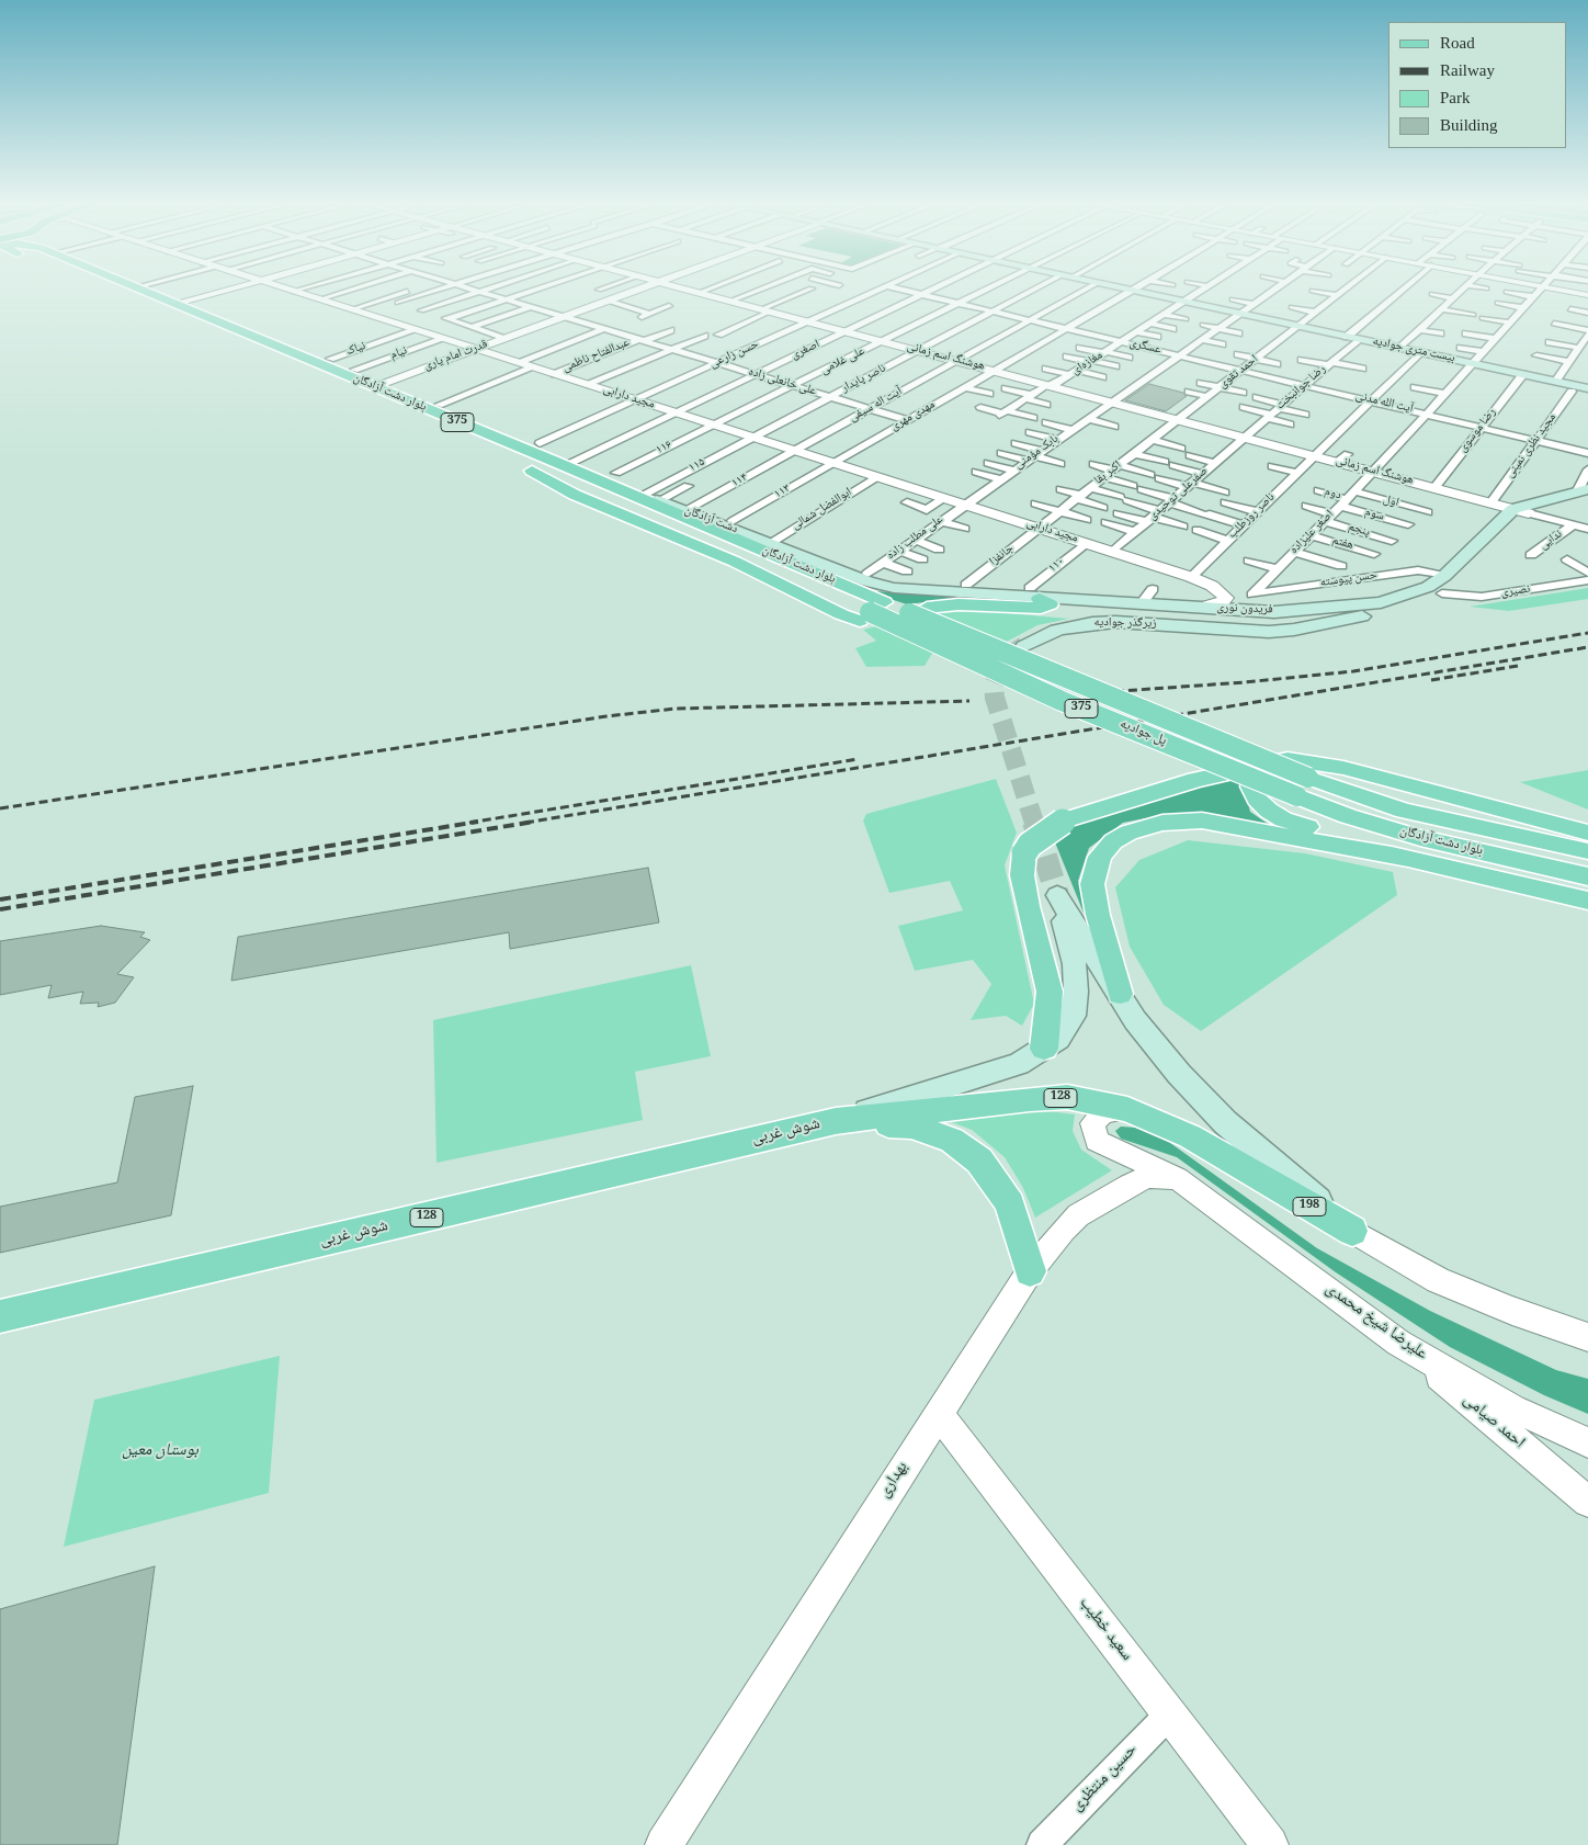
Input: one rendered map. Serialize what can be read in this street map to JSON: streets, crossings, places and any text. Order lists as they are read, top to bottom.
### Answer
{
  "streets": {
    "main road": [
      "بیست متری جوادیه",
      "بلوار دشت آزادگان",
      "375",
      "دشت آزادگان",
      "فریدون نوری",
      "زیرگذر جوادیه",
      "پل جوادیه",
      "128",
      "شوش غربی",
      "198"
    ],
    "street": [
      "عسگری",
      "نیاک",
      "اصغری",
      "نیام",
      "حسن زارعی",
      "قدرت امام یاری",
      "عبدالفتاح ناظمی",
      "هوشنگ اسم زمانی",
      "علی غلامی",
      "مغازه‌ای",
      "احمد تقوی",
      "ناصر پایدار",
      "علی خانعلی زاده",
      "رضا جوانبخت",
      "مجید دارابی",
      "آیت‌ الله مدنی",
      "آیت اله سیفی",
      "مهدی مهری",
      "رضا موسوی",
      "مجید نظری نمینی",
      "۱۱۶",
      "بابک مؤمنی",
      "۱۱۵",
      "اکبر بقا",
      "۱۱۴",
      "۱۱۳",
      "صفرعلی توحیدی",
      "دوم",
      "اول",
      "ابوالفضل شمالی",
      "سوم",
      "ناصر روزطلب",
      "پنجم",
      "اصغر علیزاده",
      "علی مطلب زاده",
      "ندایی",
      "هفتم",
      "جانفزا",
      "۱۱۰",
      "حسن پیوسته",
      "نصیری",
      "علیرضا شیخ محمدی",
      "احمد صیامی",
      "بهداری",
      "سعید خطیب",
      "حسین منتظری"
    ]
  },
  "crossings": [
    ["عسگری", "اصغری"],
    ["عسگری", "علی غلامی"],
    ["عسگری", "مغازه‌ای"],
    ["عسگری", "ناصر پایدار"],
    ["عسگری", "آیت‌ الله مدنی"],
    ["عسگری", "آیت اله سیفی"],
    ["عسگری", "مهدی مهری"],
    ["عسگری", "بابک مؤمنی"],
    ["نیاک", "مجید دارابی"],
    ["اصغری", "هوشنگ اسم زمانی"],
    ["اصغری", "علی خانعلی زاده"],
    ["اصغری", "بلوار دشت آزادگان"],
    ["اصغری", "مجید دارابی"],
    ["اصغری", "دشت آزادگان"],
    ["بیست متری جوادیه", "مغازه‌ای"],
    ["بیست متری جوادیه", "احمد تقوی"],
    ["بیست متری جوادیه", "رضا جوانبخت"],
    ["بیست متری جوادیه", "مهدی مهری"],
    ["بیست متری جوادیه", "رضا موسوی"],
    ["بیست متری جوادیه", "بابک مؤمنی"],
    ["بیست متری جوادیه", "ناصر روزطلب"],
    ["بیست متری جوادیه", "اصغر علیزاده"],
    ["نیام", "مجید دارابی"],
    ["حسن زارعی", "هوشنگ اسم زمانی"],
    ["حسن زارعی", "علی خانعلی زاده"],
    ["حسن زارعی", "مجید دارابی"],
    ["قدرت امام یاری", "علی خانعلی زاده"],
    ["قدرت امام یاری", "بلوار دشت آزادگان"],
    ["قدرت امام یاری", "مجید دارابی"],
    ["عبدالفتاح ناظمی", "علی خانعلی زاده"],
    ["عبدالفتاح ناظمی", "مجید دارابی"],
    ["هوشنگ اسم زمانی", "علی غلامی"],
    ["هوشنگ اسم زمانی", "مغازه‌ای"],
    ["هوشنگ اسم زمانی", "احمد تقوی"],
    ["هوشنگ اسم زمانی", "ناصر پایدار"],
    ["هوشنگ اسم زمانی", "رضا جوانبخت"],
    ["هوشنگ اسم زمانی", "آیت اله سیفی"],
    ["هوشنگ اسم زمانی", "مهدی مهری"],
    ["هوشنگ اسم زمانی", "رضا موسوی"],
    ["هوشنگ اسم زمانی", "مجید نظری نمینی"],
    ["هوشنگ اسم زمانی", "بابک مؤمنی"],
    ["هوشنگ اسم زمانی", "اکبر بقا"],
    ["هوشنگ اسم زمانی", "صفرعلی توحیدی"],
    ["هوشنگ اسم زمانی", "ناصر روزطلب"],
    ["هوشنگ اسم زمانی", "اصغر علیزاده"],
    ["هوشنگ اسم زمانی", "ندایی"],
    ["هوشنگ اسم زمانی", "فریدون نوری"],
    ["علی غلامی", "علی خانعلی زاده"],
    ["علی غلامی", "مجید دارابی"],
    ["علی غلامی", "۱۱۶"],
    ["احمد تقوی", "آیت‌ الله مدنی"],
    ["احمد تقوی", "اکبر بقا"],
    ["ناصر پایدار", "علی خانعلی زاده"],
    ["ناصر پایدار", "مجید دارابی"],
    ["ناصر پایدار", "۱۱۵"],
    ["علی خانعلی زاده", "آیت اله سیفی"],
    ["علی خانعلی زاده", "مهدی مهری"],
    ["رضا جوانبخت", "آیت‌ الله مدنی"],
    ["رضا جوانبخت", "صفرعلی توحیدی"],
    ["بلوار دشت آزادگان", "دشت آزادگان"],
    ["بلوار دشت آزادگان", "پل جوادیه"],
    ["مجید دارابی", "آیت اله سیفی"],
    ["مجید دارابی", "مهدی مهری"],
    ["مجید دارابی", "۱۱۶"],
    ["مجید دارابی", "بابک مؤمنی"],
    ["مجید دارابی", "۱۱۵"],
    ["مجید دارابی", "اکبر بقا"],
    ["مجید دارابی", "۱۱۴"],
    ["مجید دارابی", "۱۱۳"],
    ["مجید دارابی", "صفرعلی توحیدی"],
    ["مجید دارابی", "ابوالفضل شمالی"],
    ["مجید دارابی", "ناصر روزطلب"],
    ["مجید دارابی", "علی مطلب زاده"],
    ["مجید دارابی", "جانفزا"],
    ["مجید دارابی", "۱۱۰"],
    ["آیت‌ الله مدنی", "رضا موسوی"],
    ["آیت‌ الله مدنی", "مجید نظری نمینی"],
    ["آیت‌ الله مدنی", "بابک مؤمنی"],
    ["آیت‌ الله مدنی", "ناصر روزطلب"],
    ["آیت‌ الله مدنی", "اصغر علیزاده"],
    ["آیت اله سیفی", "۱۱۴"],
    ["مهدی مهری", "۱۱۳"],
    ["بابک مؤمنی", "علی مطلب زاده"],
    ["۱۱۵", "دشت آزادگان"],
    ["اکبر بقا", "جانفزا"],
    ["۱۱۴", "دشت آزادگان"],
    ["دوم", "اول"],
    ["دوم", "سوم"],
    ["دوم", "اصغر علیزاده"],
    ["اول", "سوم"],
    ["اول", "اصغر علیزاده"],
    ["ابوالفضل شمالی", "دشت آزادگان"],
    ["سوم", "اصغر علیزاده"],
    ["دشت آزادگان", "علی مطلب زاده"],
    ["دشت آزادگان", "فریدون نوری"],
    ["پنجم", "اصغر علیزاده"],
    ["اصغر علیزاده", "هفتم"],
    ["اصغر علیزاده", "حسن پیوسته"],
    ["علی مطلب زاده", "فریدون نوری"],
    ["ندایی", "فریدون نوری"],
    ["۱۱۰", "فریدون نوری"],
    ["حسن پیوسته", "فریدون نوری"],
    ["نصیری", "فریدون نوری"],
    ["فریدون نوری", "زیرگذر جوادیه"],
    ["128", "شوش غربی"],
    ["128", "198"],
    ["128", "علیرضا شیخ محمدی"],
    ["علیرضا شیخ محمدی", "احمد صیامی"],
    ["علیرضا شیخ محمدی", "بهداری"],
    ["بهداری", "سعید خطیب"],
    ["سعید خطیب", "حسین منتظری"]
  ],
  "parks": ["بوستان معین"],
  "legend": [
    "Road",
    "Railway",
    "Park",
    "Building"
  ]
}
